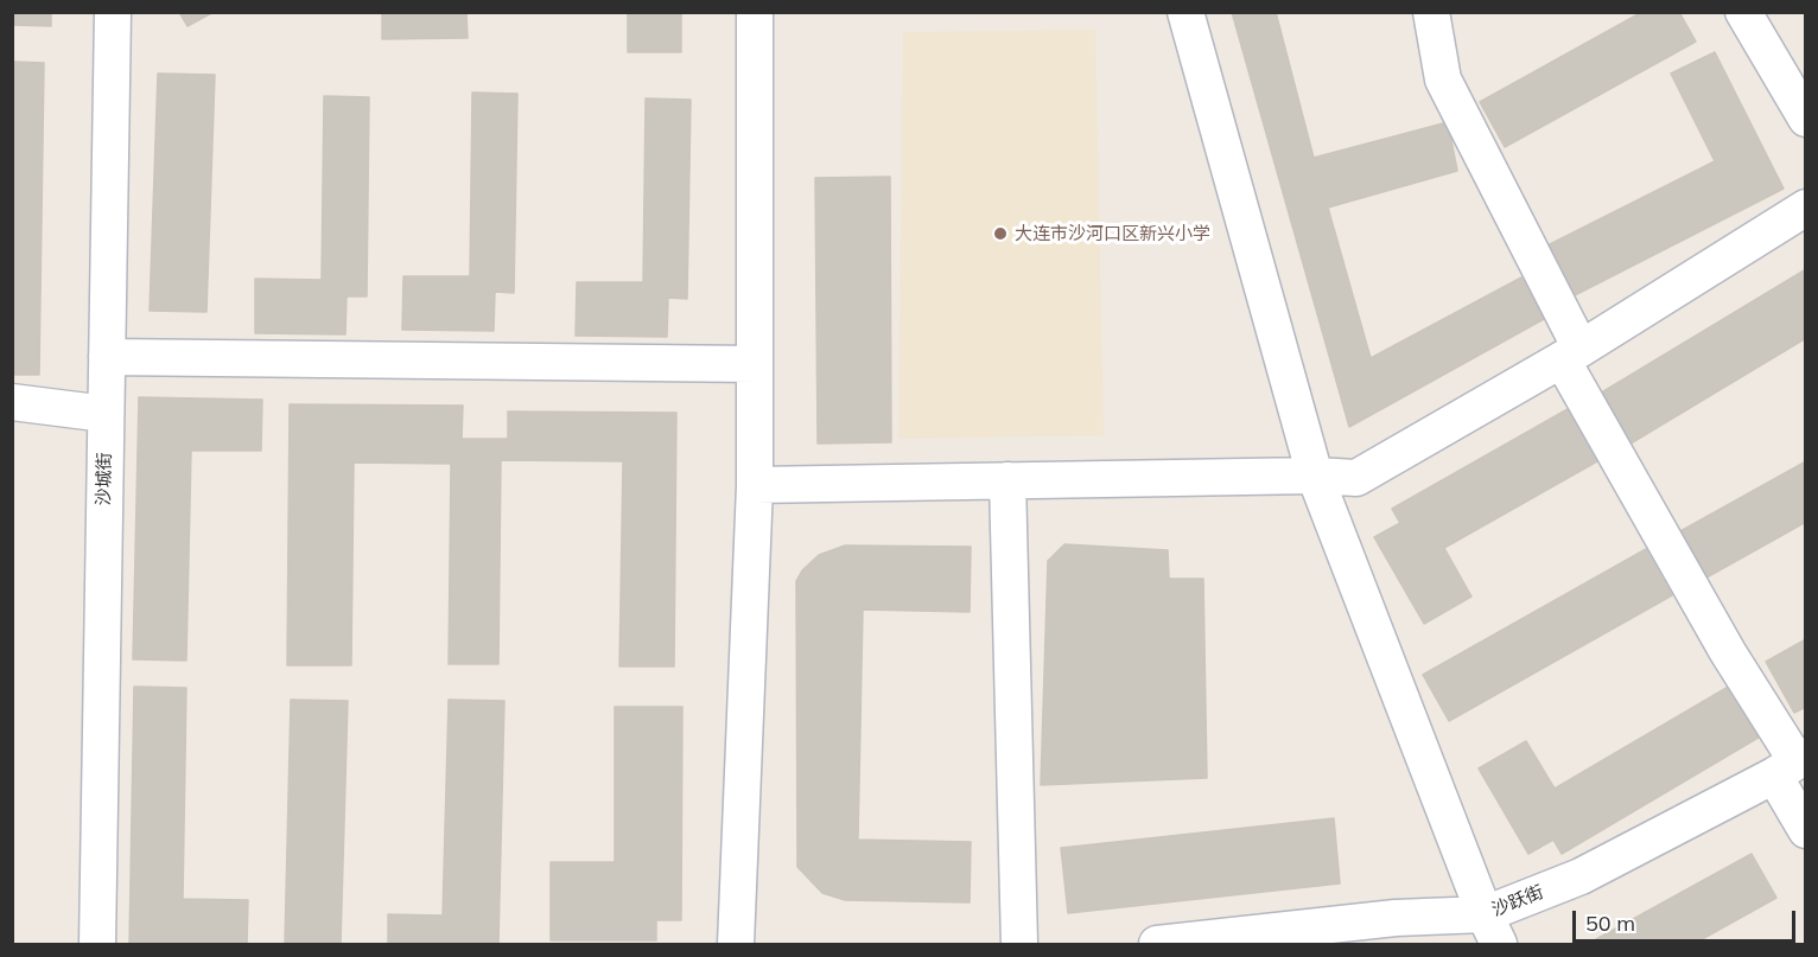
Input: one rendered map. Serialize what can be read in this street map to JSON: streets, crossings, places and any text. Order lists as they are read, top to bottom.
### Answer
{
  "streets": {
    "street": ["沙城街", "沙跃街"]
  },
  "places": ["大连市沙河口区新兴小学"],
  "scale_bar": "50 m"
}
